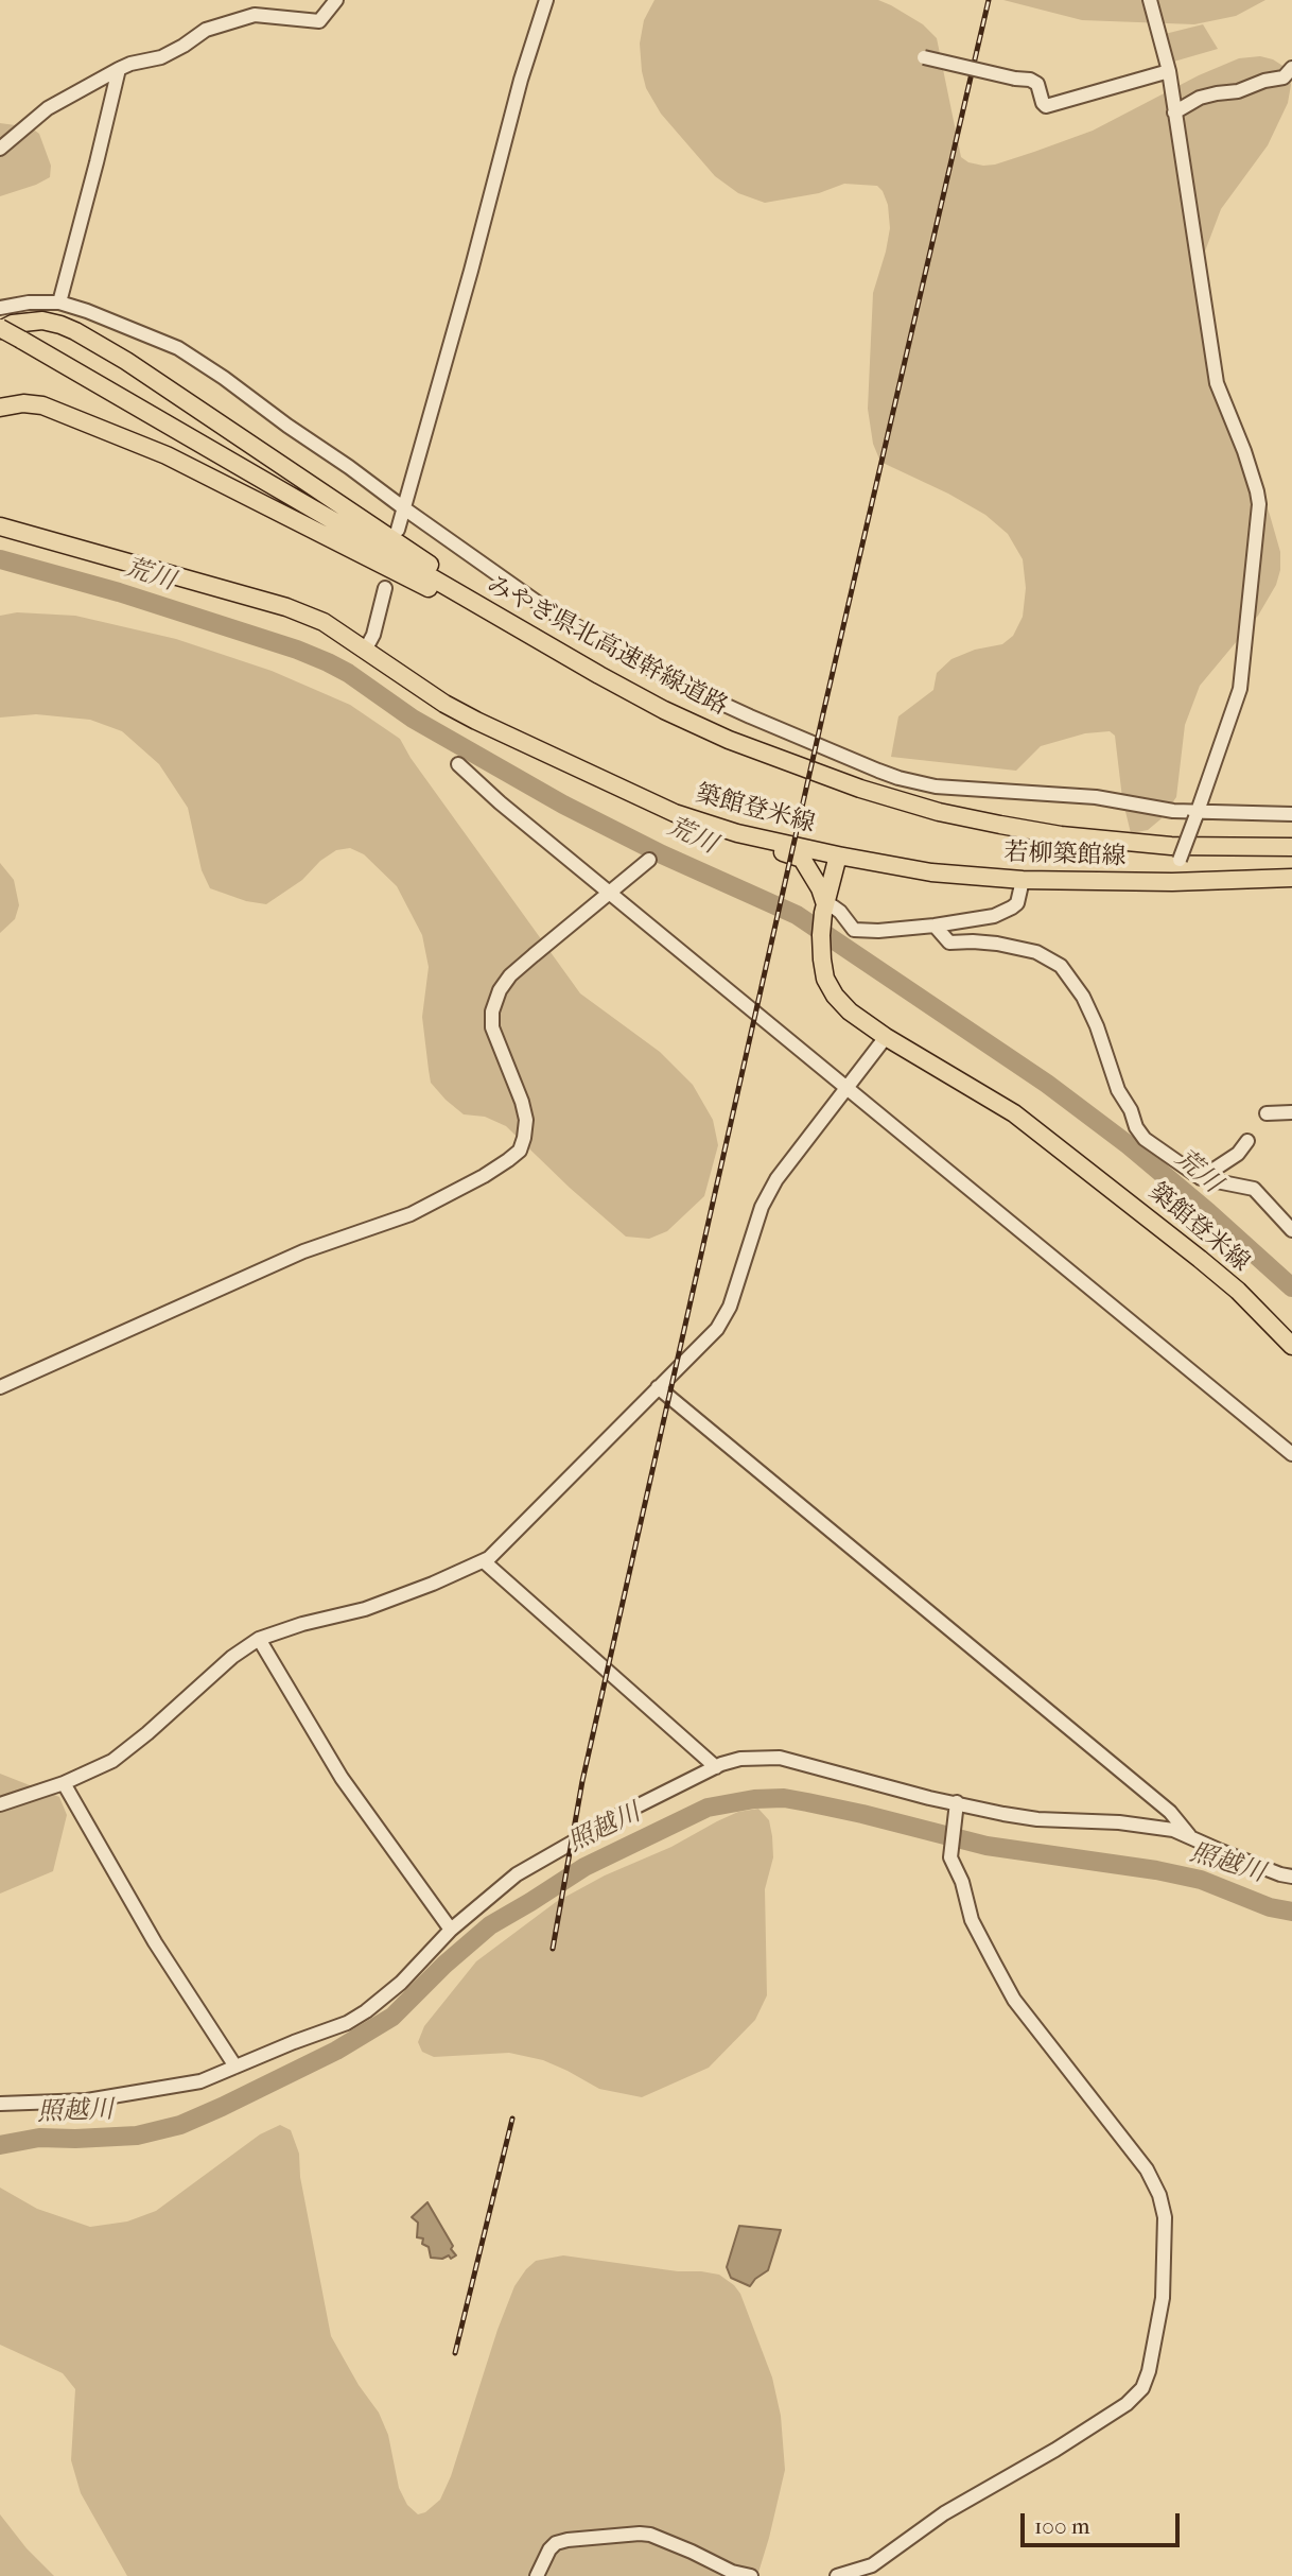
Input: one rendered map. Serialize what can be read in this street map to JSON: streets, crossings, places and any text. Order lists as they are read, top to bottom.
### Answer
{
  "streets": {
    "main road": ["みやぎ県北高速幹線道路", "築館登米線", "若柳築館線"]
  },
  "crossings": [
    ["築館登米線", "若柳築館線"]
  ],
  "water": ["荒川", "照越川"],
  "scale_bar": "100 m"
}
